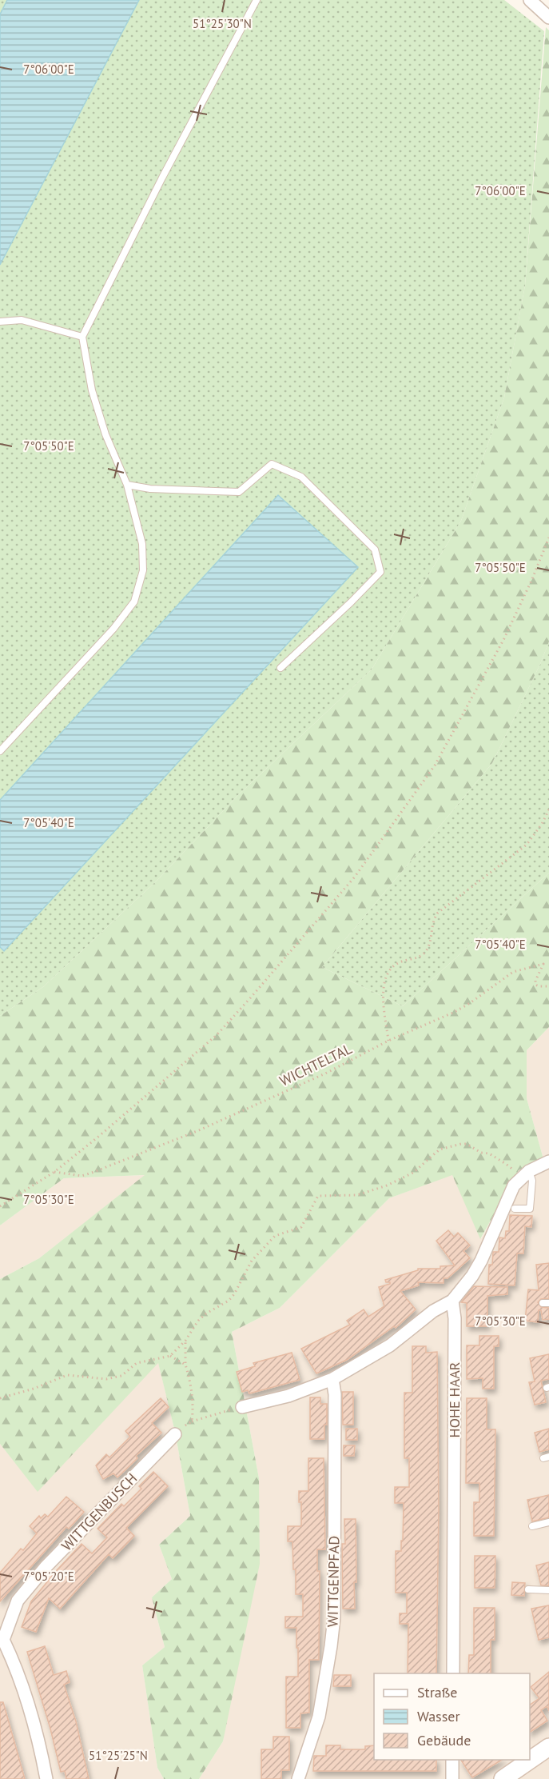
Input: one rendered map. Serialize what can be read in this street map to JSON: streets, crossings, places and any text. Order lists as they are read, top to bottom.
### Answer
{
  "streets": {
    "street": ["HOHE HAAR", "WITTGENBUSCH", "WITTGENPFAD"],
    "path": ["WICHTELTAL"]
  },
  "legend": ["Straße", "Wasser", "Gebäude"],
  "coordinates": [
    "51°25'30\"N",
    "7°06'00\"E",
    "7°05'50\"E",
    "7°05'40\"E",
    "7°05'30\"E",
    "7°05'20\"E",
    "51°25'25\"N"
  ]
}
